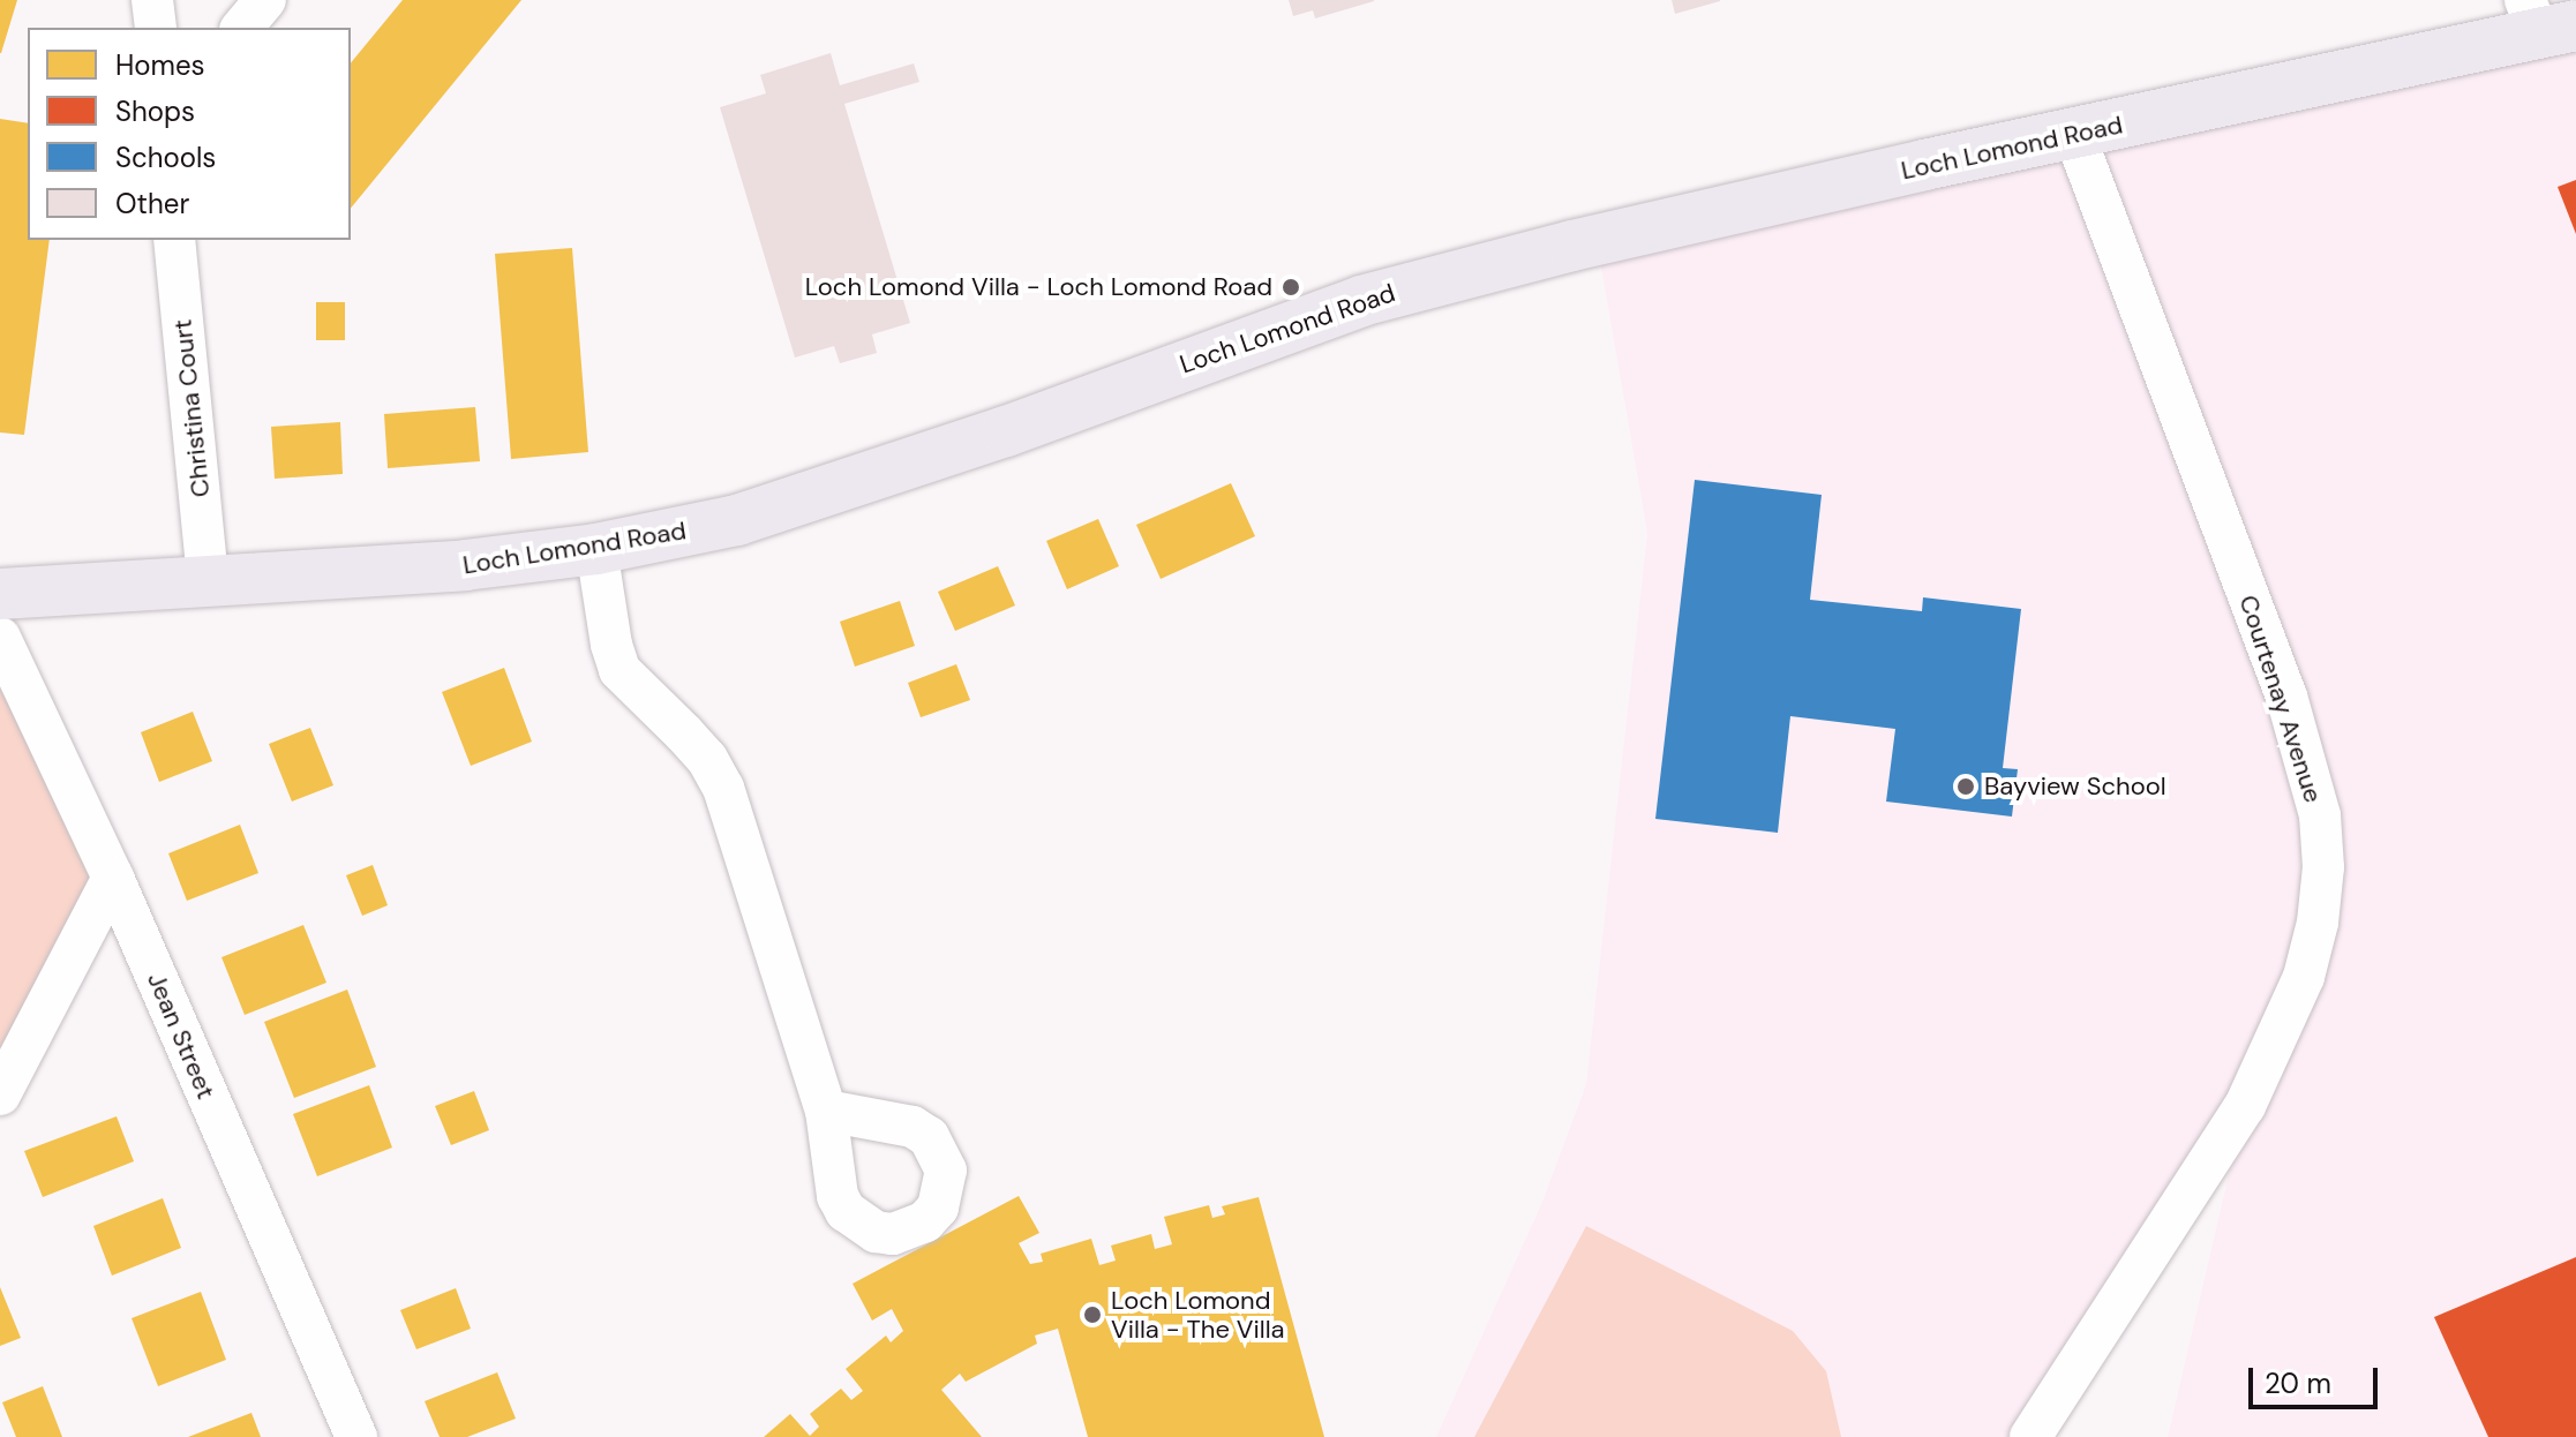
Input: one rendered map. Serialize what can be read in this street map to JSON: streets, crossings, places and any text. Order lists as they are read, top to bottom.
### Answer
{
  "streets": {
    "main road": ["Loch Lomond Road"],
    "street": ["Christina Court", "Courtenay Avenue", "Jean Street"]
  },
  "crossings": [
    ["Loch Lomond Road", "Christina Court"],
    ["Loch Lomond Road", "Courtenay Avenue"]
  ],
  "places": ["Loch Lomond Villa - Loch Lomond Road", "Bayview School", "Loch Lomond Villa - The Villa"],
  "legend": [
    "Homes",
    "Shops",
    "Schools",
    "Other"
  ],
  "scale_bar": "20 m"
}
